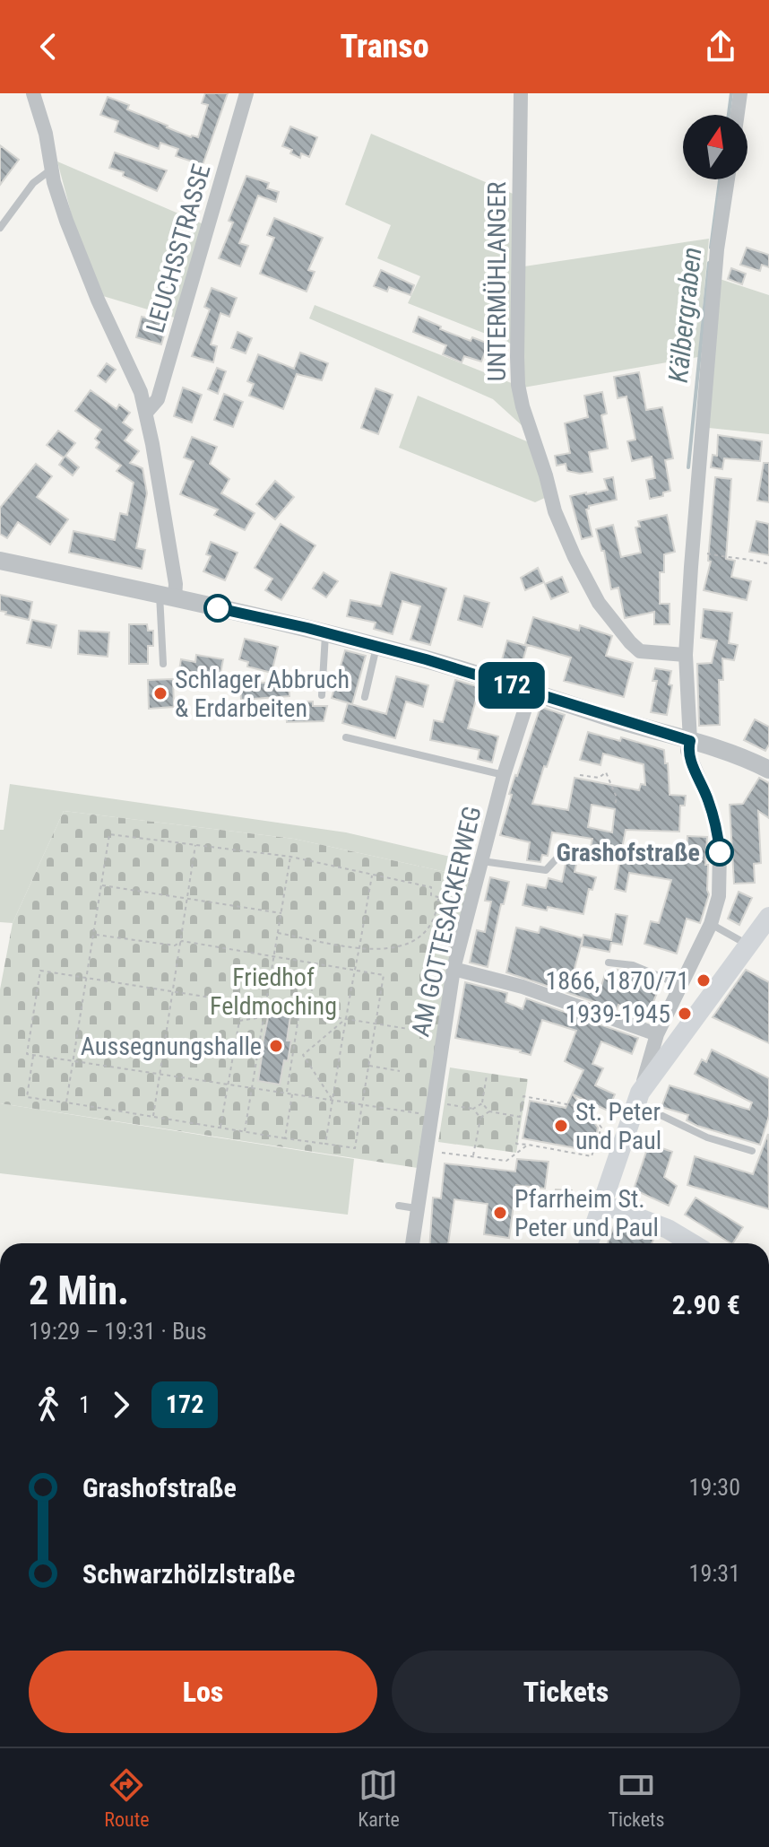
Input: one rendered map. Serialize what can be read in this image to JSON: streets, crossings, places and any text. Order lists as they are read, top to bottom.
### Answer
{
  "streets": {
    "street": ["LEUCHSSTRASSE", "UNTERMÜHLANGER", "AM GOTTESACKERWEG"]
  },
  "water": ["Kälbergraben"],
  "parks": ["Friedhof Feldmoching"],
  "places": [
    "Schlager Abbruch & Erdarbeiten",
    "Grashofstraße",
    "1866, 1870/71",
    "1939-1945",
    "Aussegnungshalle",
    "St. Peter und Paul",
    "Pfarrheim St. Peter und Paul"
  ],
  "lines": ["bus line 172"],
  "north": "top",
  "page": {
    "header": "Transo",
    "on_map": "172",
    "heading": ["2 Min.", "19:29 – 19:31 · Bus", "2.90 €"],
    "legs": ["1", "172"],
    "list": [
      {
        "name": "Grashofstraße",
        "value": "19:30"
      },
      {
        "name": "Schwarzhölzlstraße",
        "value": "19:31"
      }
    ],
    "buttons": ["Los", "Tickets"],
    "tabs": ["Route", "Karte", "Tickets"]
  }
}
